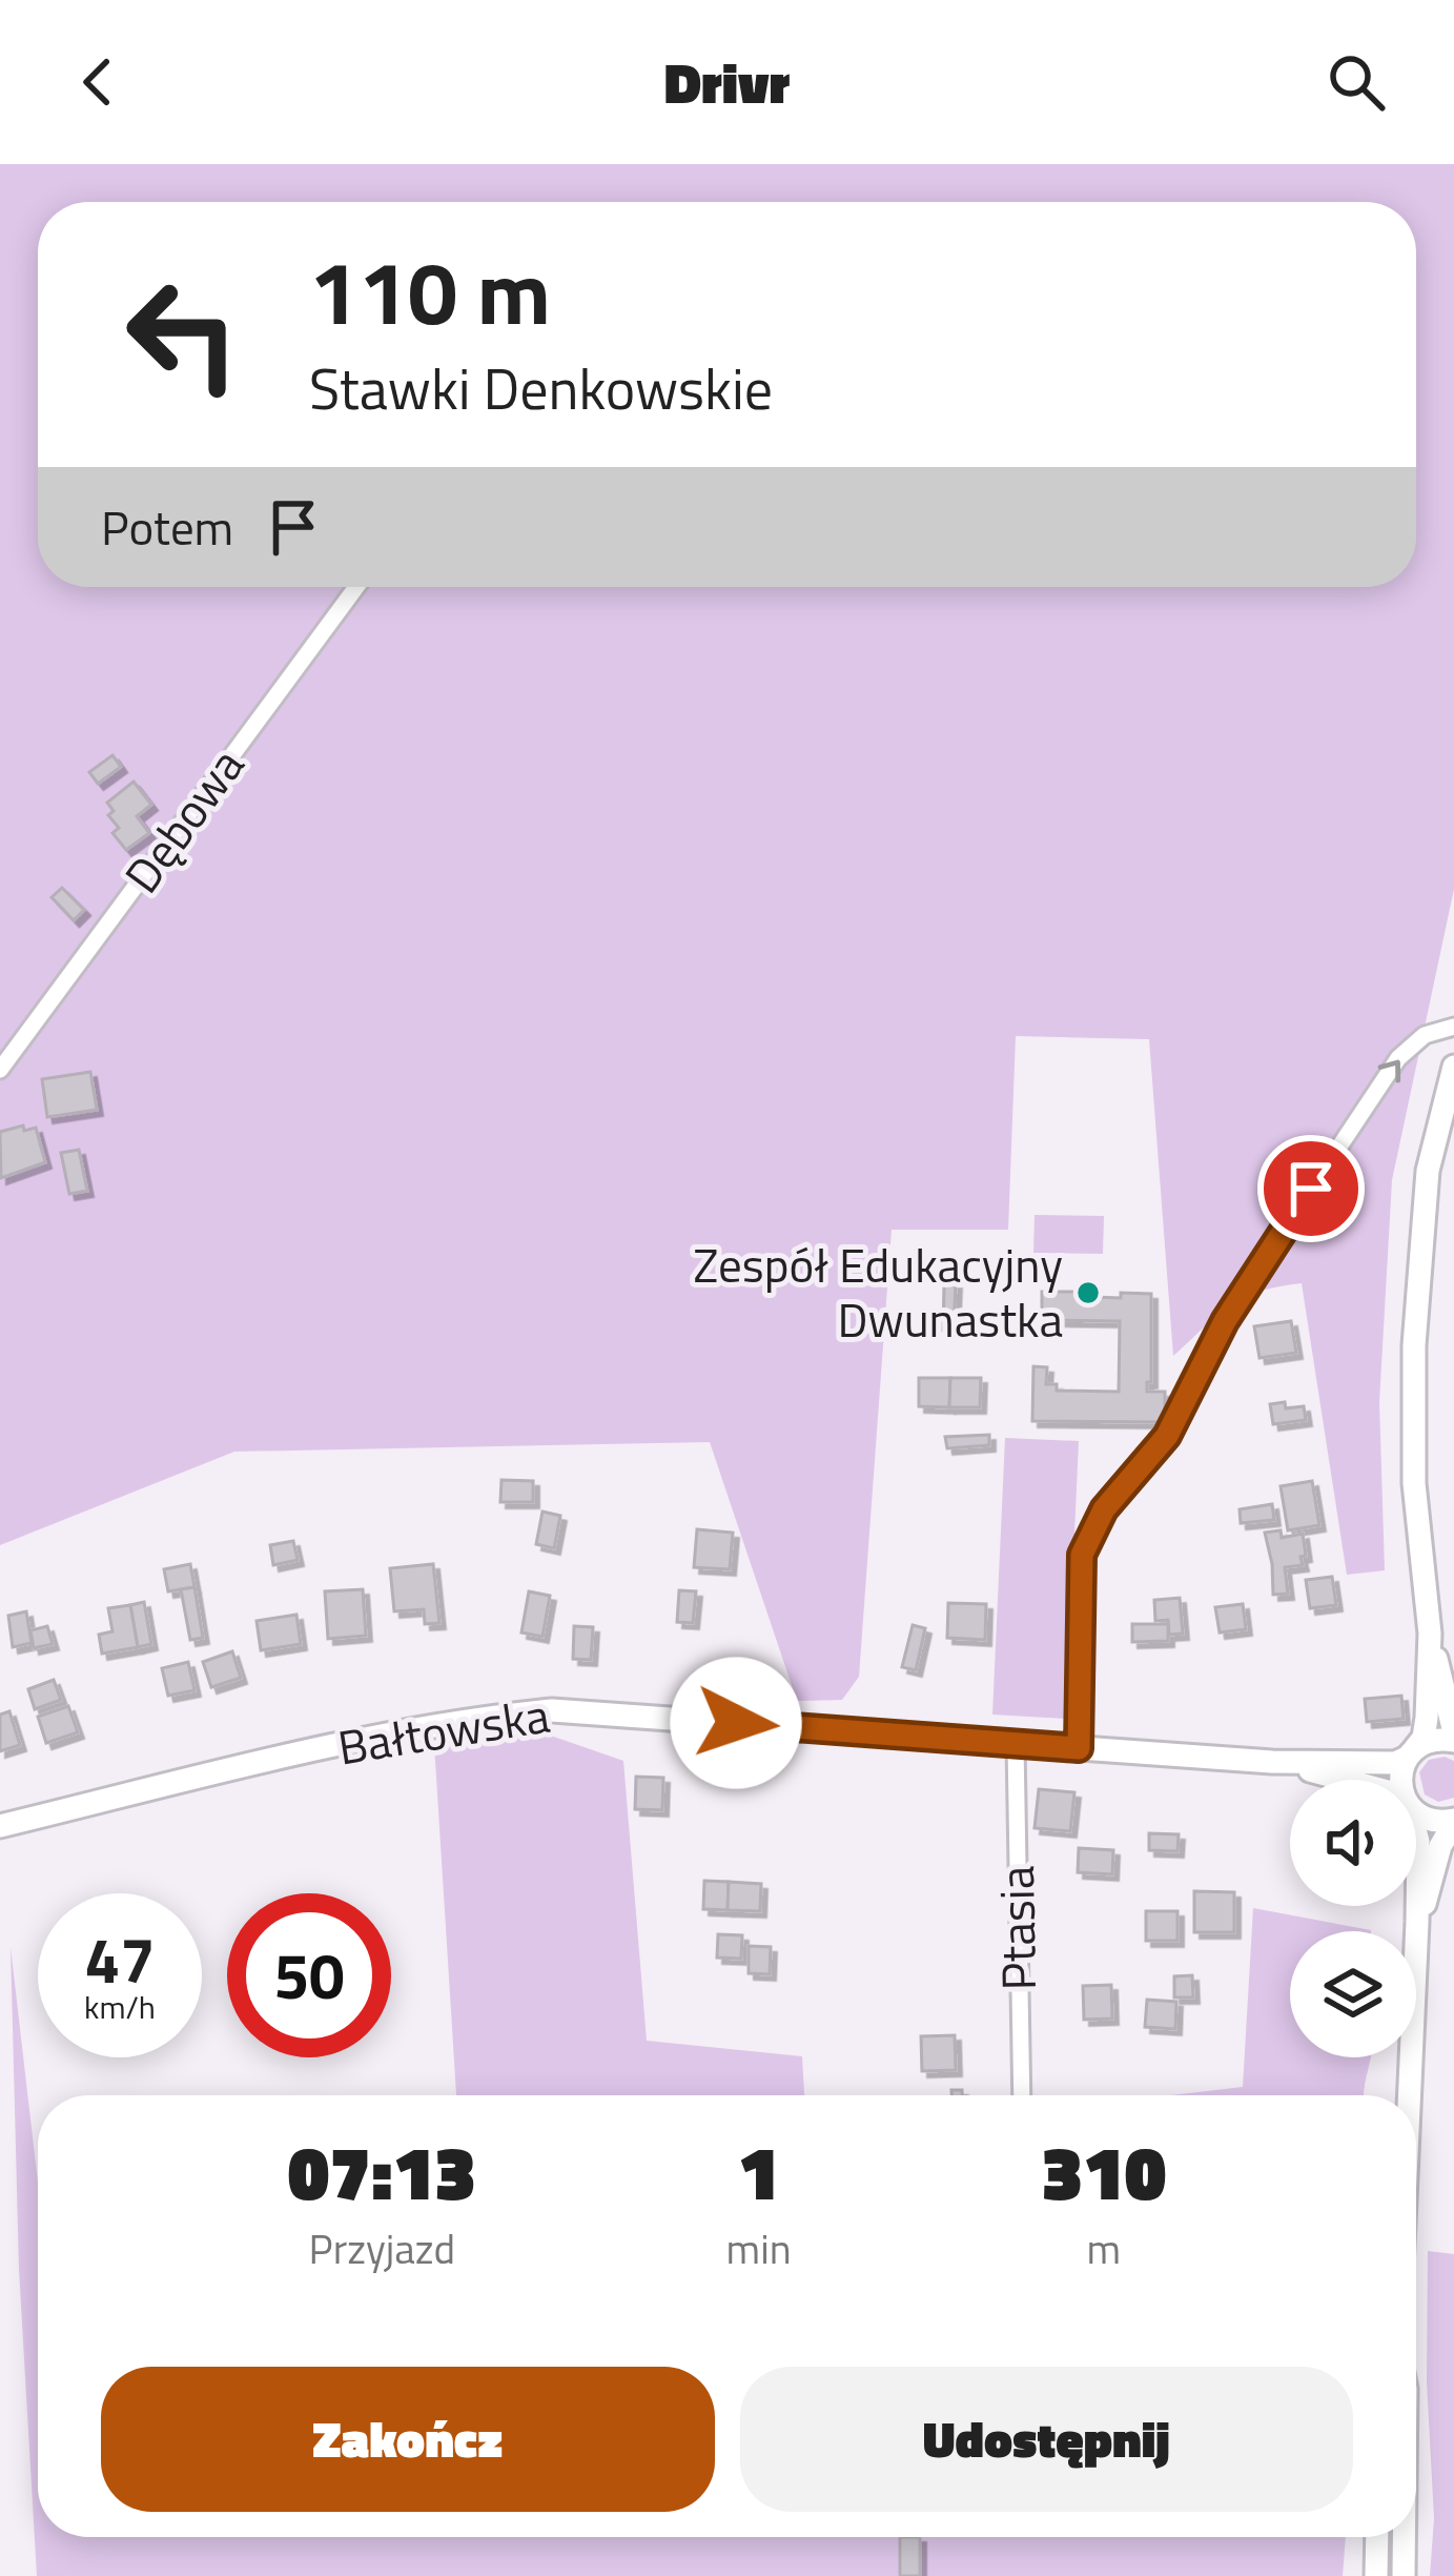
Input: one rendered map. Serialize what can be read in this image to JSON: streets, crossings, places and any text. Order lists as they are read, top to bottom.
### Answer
{
  "streets": {
    "main road": ["Bałtowska"],
    "street": ["Dębowa", "Ptasia"]
  },
  "crossings": [
    ["Bałtowska", "Ptasia"]
  ],
  "places": ["Zespół Edukacyjny Dwunastka"],
  "page": {
    "header": "Drivr",
    "turn": ["110 m", "Stawki Denkowskie"],
    "then": "Potem",
    "speed": "47 km/h",
    "limit": "50",
    "eta": [
      "07:13",
      "Przyjazd",
      "1",
      "min",
      "310",
      "m"
    ],
    "buttons": ["Zakończ", "Udostępnij"]
  }
}
